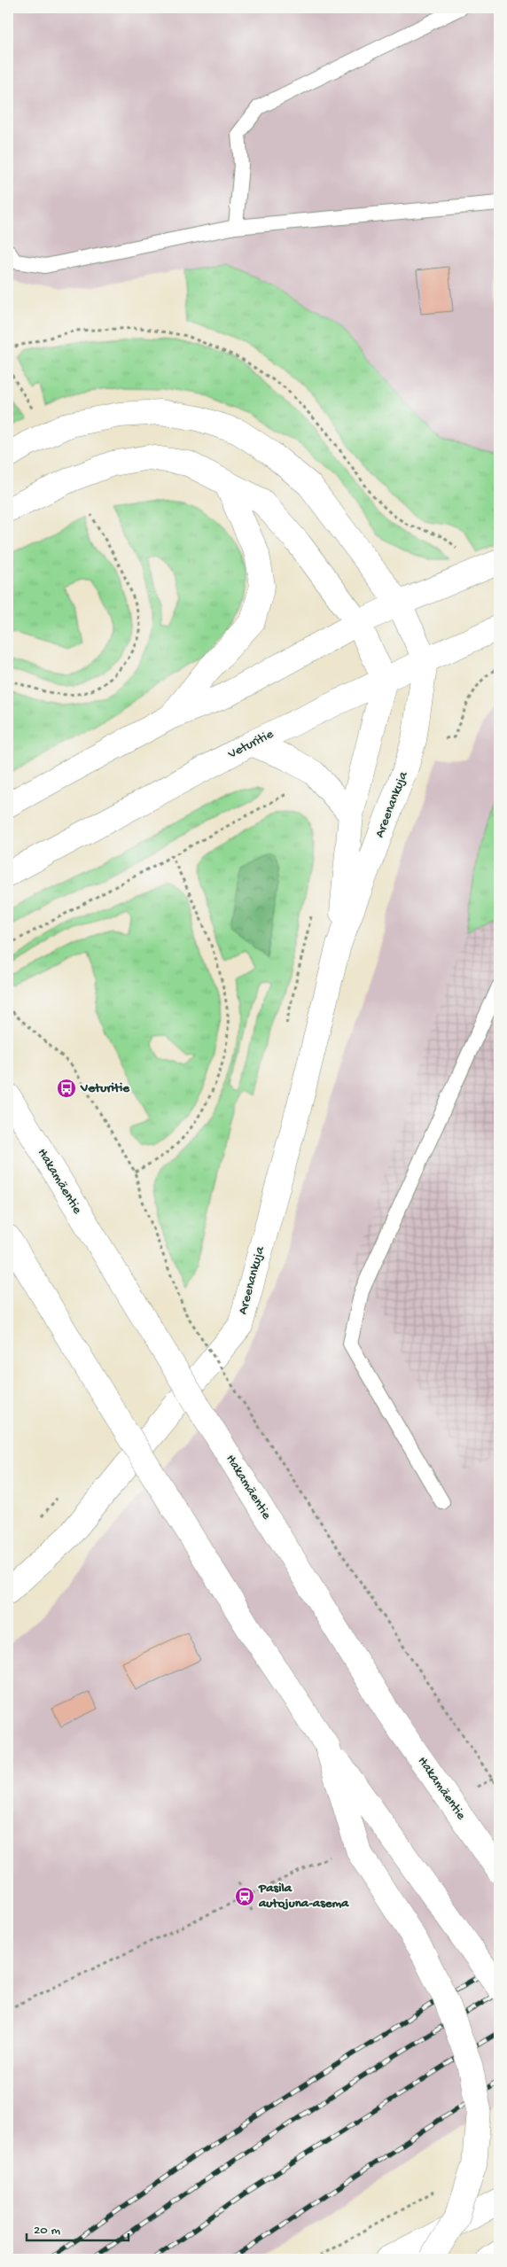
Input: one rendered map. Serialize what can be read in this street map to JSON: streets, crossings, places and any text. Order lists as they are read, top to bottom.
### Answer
{
  "streets": {
    "main road": ["Veturitie", "Areenankuja", "Hakamäentie"]
  },
  "crossings": [
    ["Veturitie", "Areenankuja"]
  ],
  "places": {
    "bus stop": ["Veturitie"],
    "station": ["Pasila autojuna-asema"]
  },
  "scale_bar": "20 m"
}
